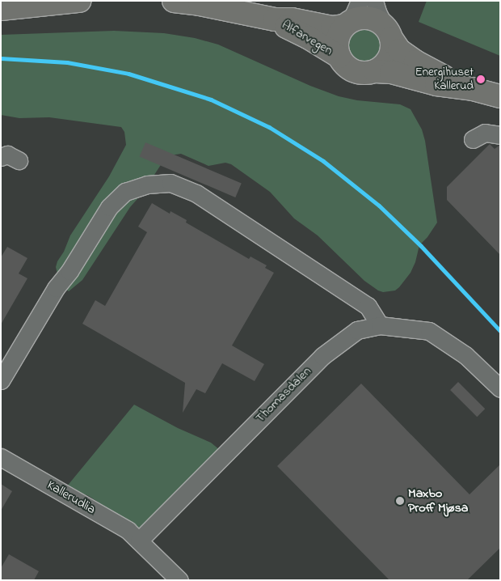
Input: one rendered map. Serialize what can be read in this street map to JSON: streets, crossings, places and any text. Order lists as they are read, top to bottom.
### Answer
{
  "streets": {
    "main road": ["Alfarvegen"],
    "street": ["Thomasdalen", "Kallerudlia"]
  },
  "crossings": [
    ["Thomasdalen", "Kallerudlia"]
  ],
  "places": ["Energihuset Kallerud", "Maxbo Proff Mjøsa"]
}
